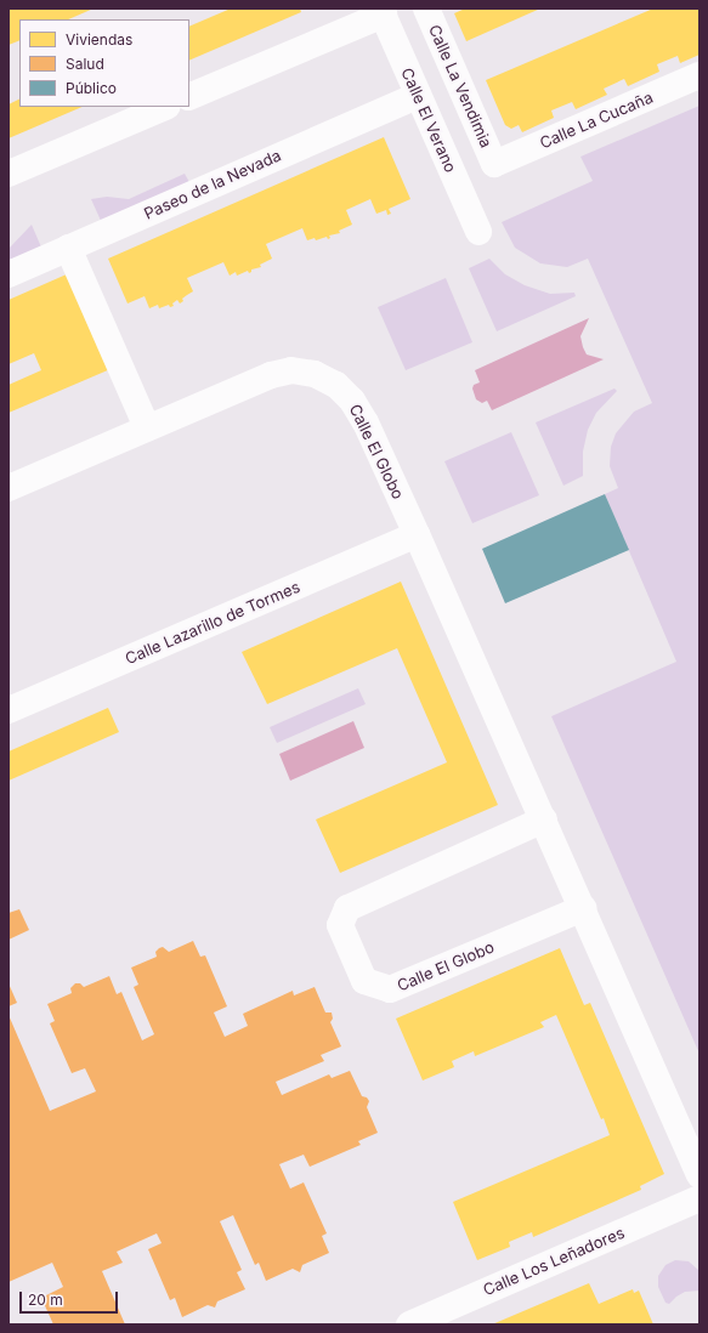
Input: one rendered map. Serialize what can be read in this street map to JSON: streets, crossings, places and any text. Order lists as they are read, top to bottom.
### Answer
{
  "streets": {
    "street": [
      "Calle La Vendimia",
      "Calle El Verano",
      "Calle La Cucaña",
      "Paseo de la Nevada",
      "Calle El Globo",
      "Calle Lazarillo de Tormes",
      "Calle Los Leñadores"
    ]
  },
  "crossings": [
    ["Calle La Vendimia", "Calle La Cucaña"],
    ["Calle El Verano", "Paseo de la Nevada"],
    ["Calle El Globo", "Calle Lazarillo de Tormes"]
  ],
  "legend": ["Viviendas", "Salud", "Público"],
  "scale_bar": "20 m"
}
